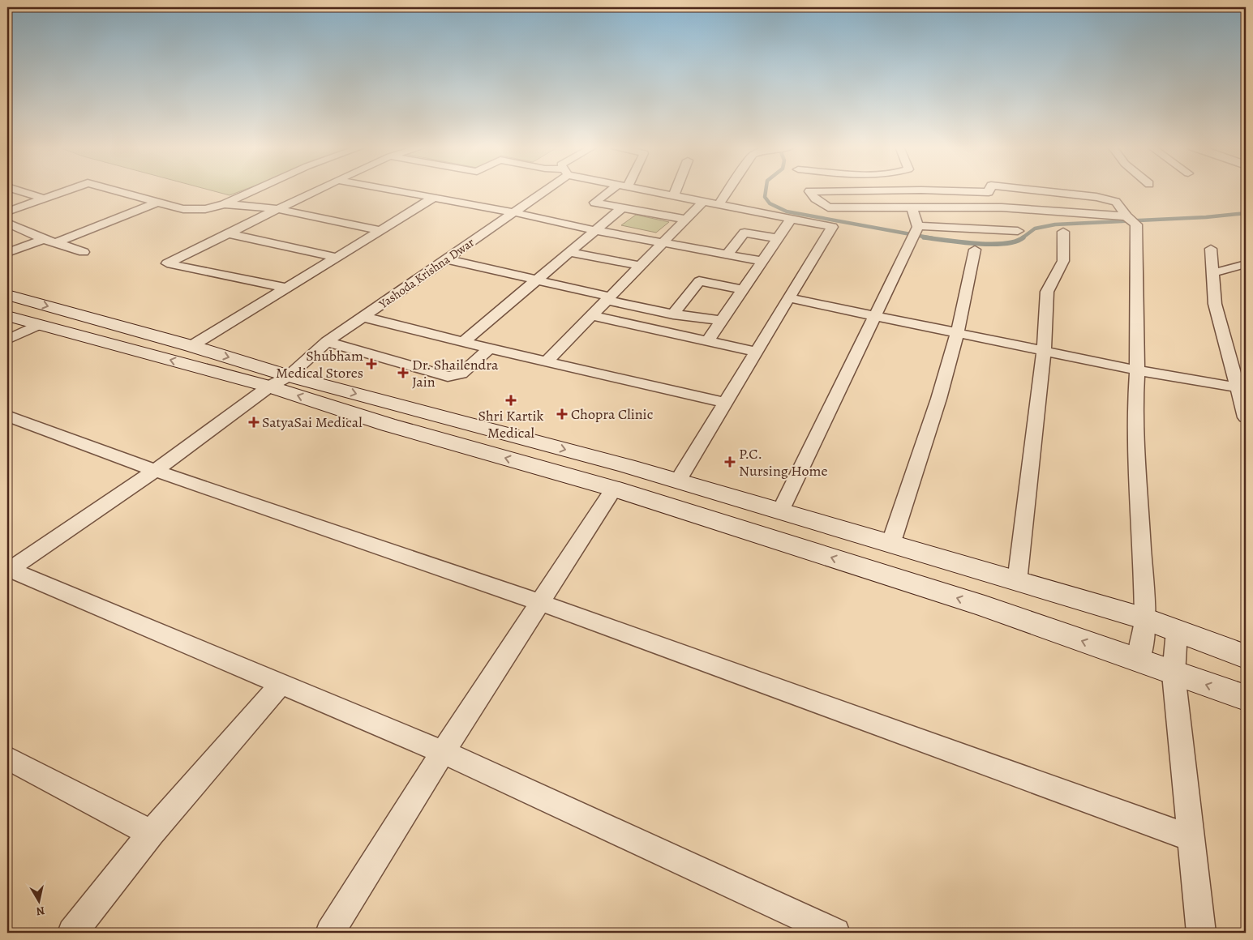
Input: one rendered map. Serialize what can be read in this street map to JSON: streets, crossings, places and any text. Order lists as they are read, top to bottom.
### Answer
{
  "streets": {
    "street": ["Yashoda Krishna Dwar"]
  },
  "places": {
    "health": [
      "Shubham Medical Stores",
      "Dr. Shailendra Jain",
      "Shri Kartik Medical",
      "Chopra Clinic",
      "SatyaSai Medical",
      "P.C. Nursing Home"
    ]
  },
  "north": "bottom"
}
